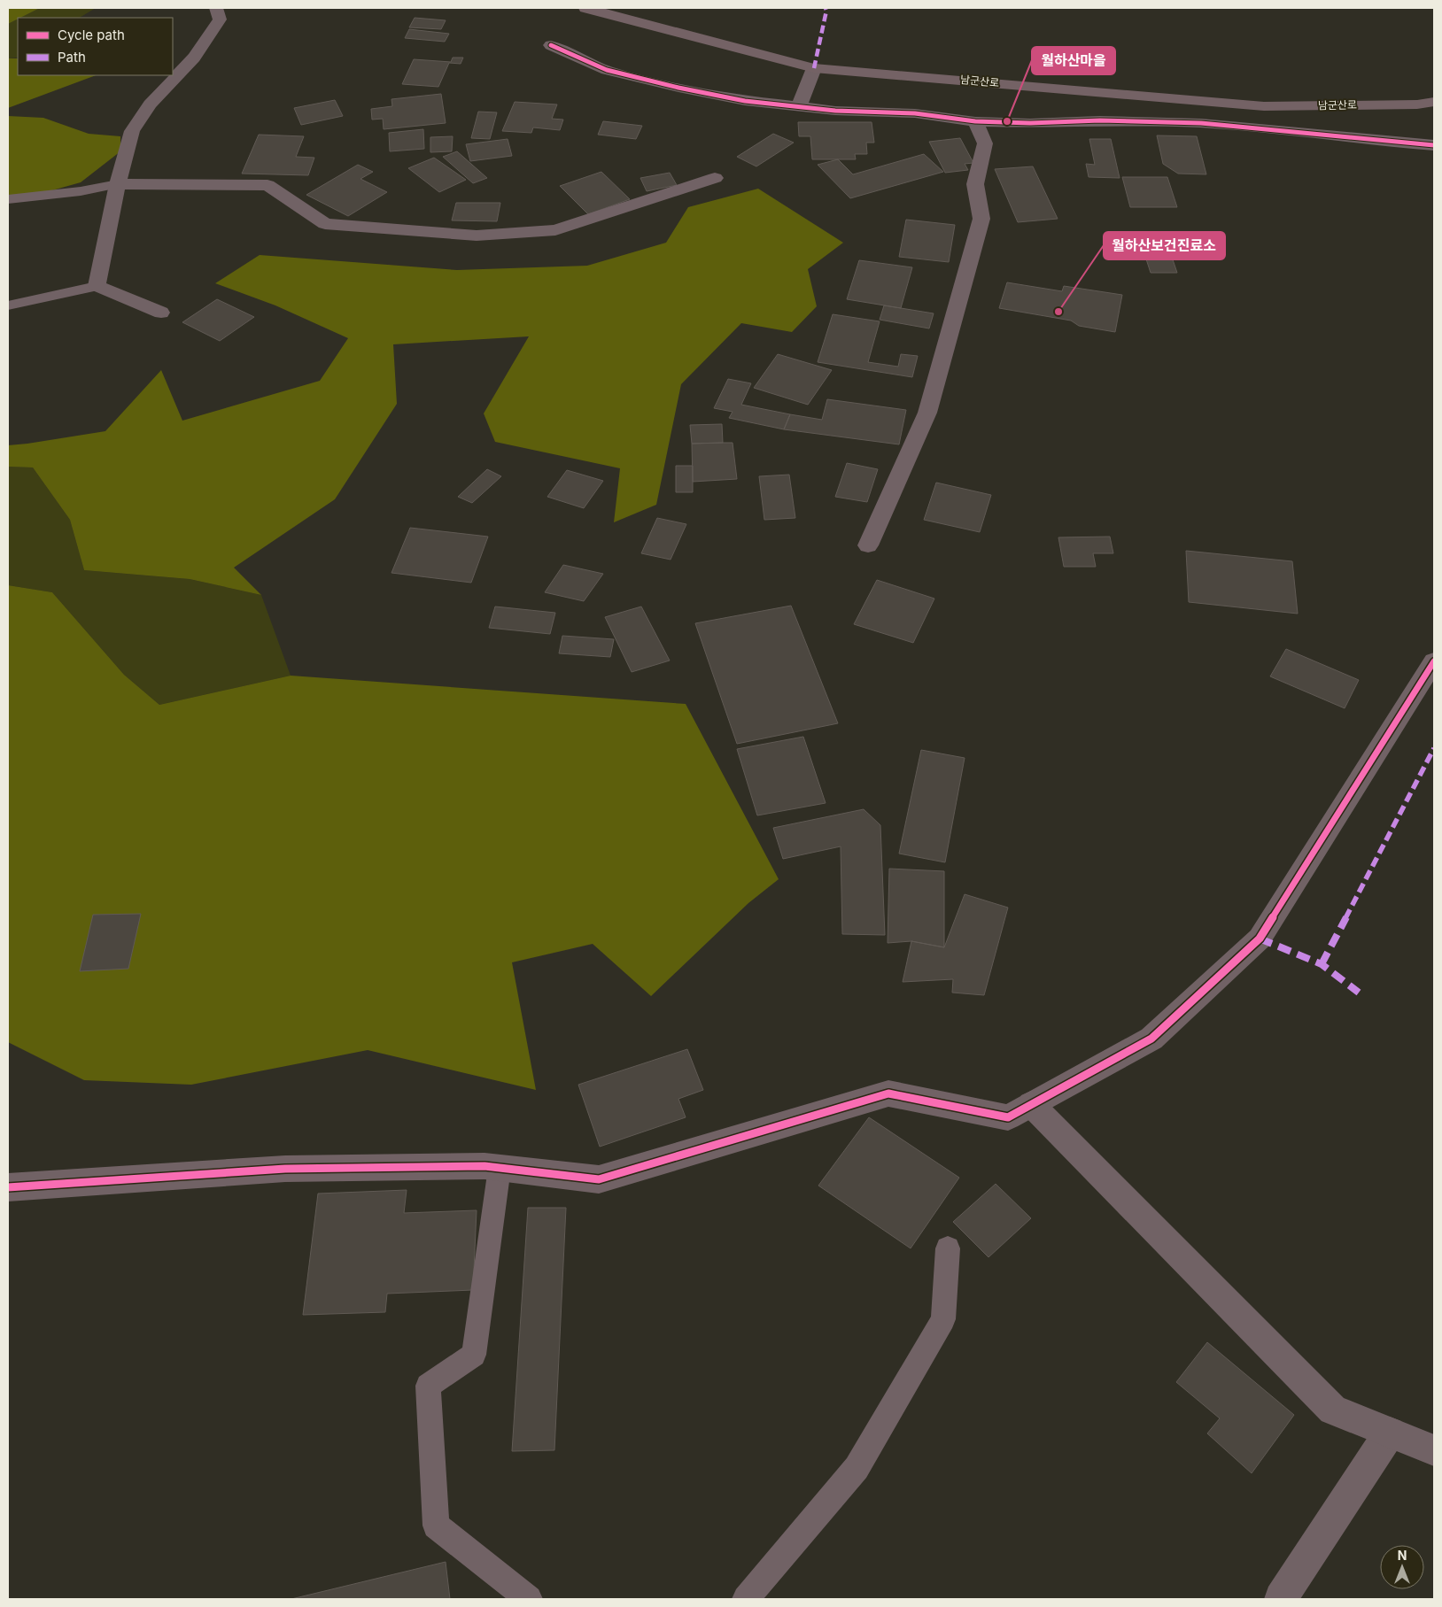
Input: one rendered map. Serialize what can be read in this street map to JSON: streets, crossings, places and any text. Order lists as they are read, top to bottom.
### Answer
{
  "streets": {
    "main road": ["남군산로"]
  },
  "places": ["월하산마을", "월하산보건진료소"],
  "legend": ["Cycle path", "Path"],
  "north": "top"
}
